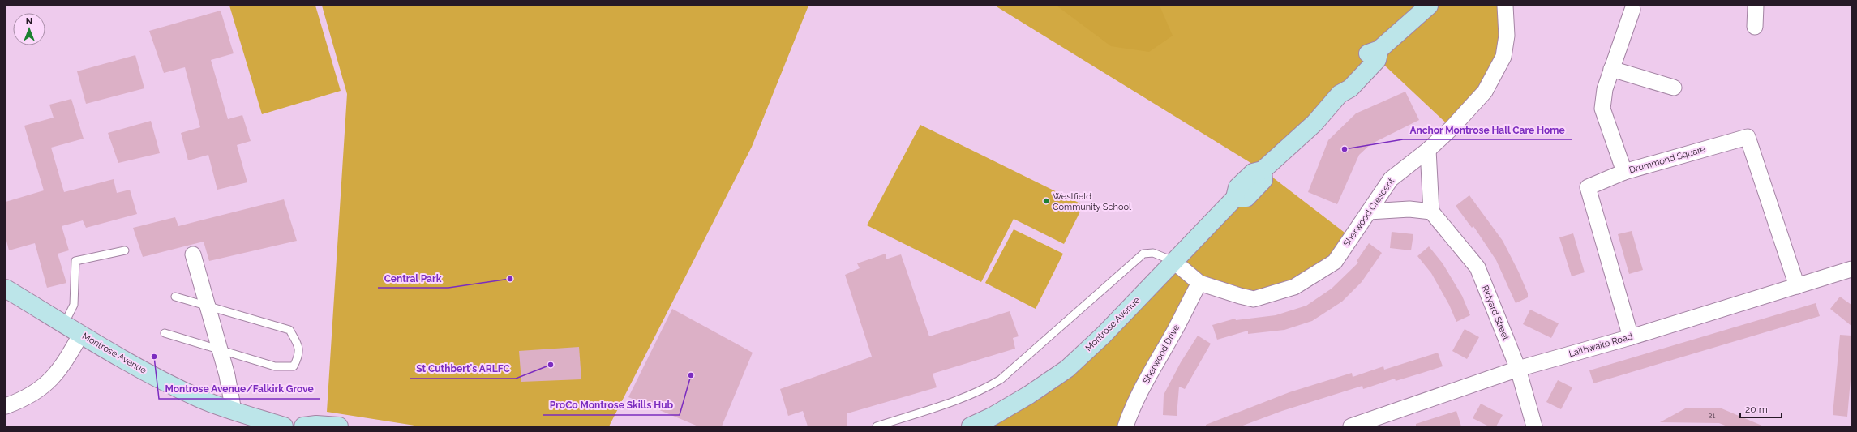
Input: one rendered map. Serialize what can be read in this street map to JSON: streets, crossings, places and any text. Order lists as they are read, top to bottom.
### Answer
{
  "streets": {
    "street": [
      "Drummond Square",
      "Sherwood Crescent",
      "Ridyard Street",
      "Montrose Avenue",
      "Laithwaite Road",
      "Sherwood Drive"
    ]
  },
  "crossings": [
    ["Drummond Square", "Laithwaite Road"],
    ["Sherwood Crescent", "Montrose Avenue"],
    ["Sherwood Crescent", "Sherwood Drive"],
    ["Ridyard Street", "Laithwaite Road"]
  ],
  "places": [
    "Anchor Montrose Hall Care Home",
    "Westfield Community School",
    "Central Park",
    "Montrose Avenue/Falkirk Grove",
    "St Cuthbert's ARLFC",
    "ProCo Montrose Skills Hub"
  ],
  "house_numbers": ["21"],
  "scale_bar": "20 m",
  "north": "top"
}
